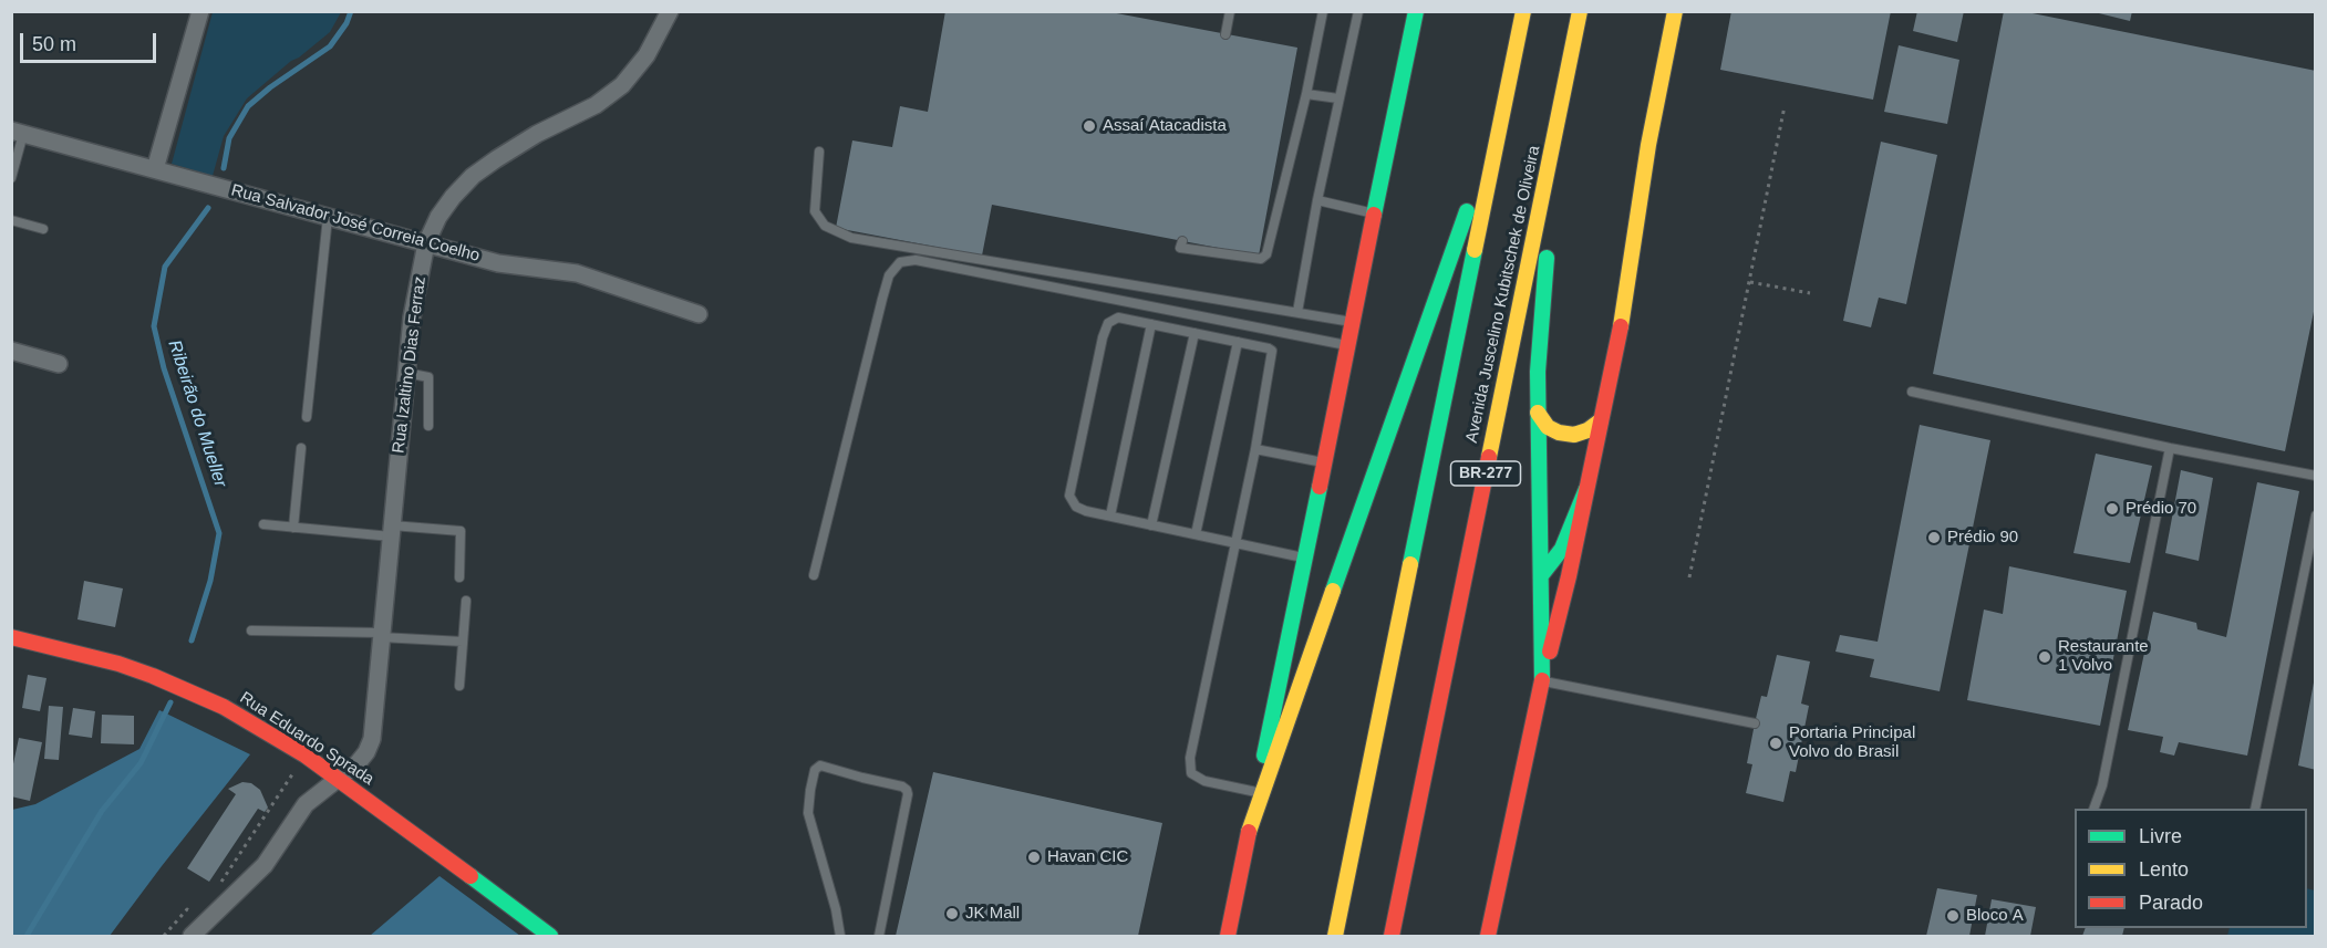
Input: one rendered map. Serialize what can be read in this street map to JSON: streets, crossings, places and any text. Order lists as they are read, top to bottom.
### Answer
{
  "streets": {
    "main road": ["Avenida Juscelino Kubitschek de Oliveira", "BR-277", "Rua Eduardo Sprada"],
    "street": ["Rua Salvador José Correia Coelho", "Rua Izaltino Dias Ferraz"]
  },
  "crossings": [
    ["Rua Salvador José Correia Coelho", "Rua Izaltino Dias Ferraz"],
    ["Rua Izaltino Dias Ferraz", "Rua Eduardo Sprada"]
  ],
  "water": ["Ribeirão do Mueller"],
  "places": [
    "Assaí Atacadista",
    "Prédio 70",
    "Prédio 90",
    "Restaurante 1 Volvo",
    "Portaria Principal Volvo do Brasil",
    "Havan CIC",
    "JK Mall",
    "Bloco A"
  ],
  "legend": ["Livre", "Lento", "Parado"],
  "scale_bar": "50 m"
}
